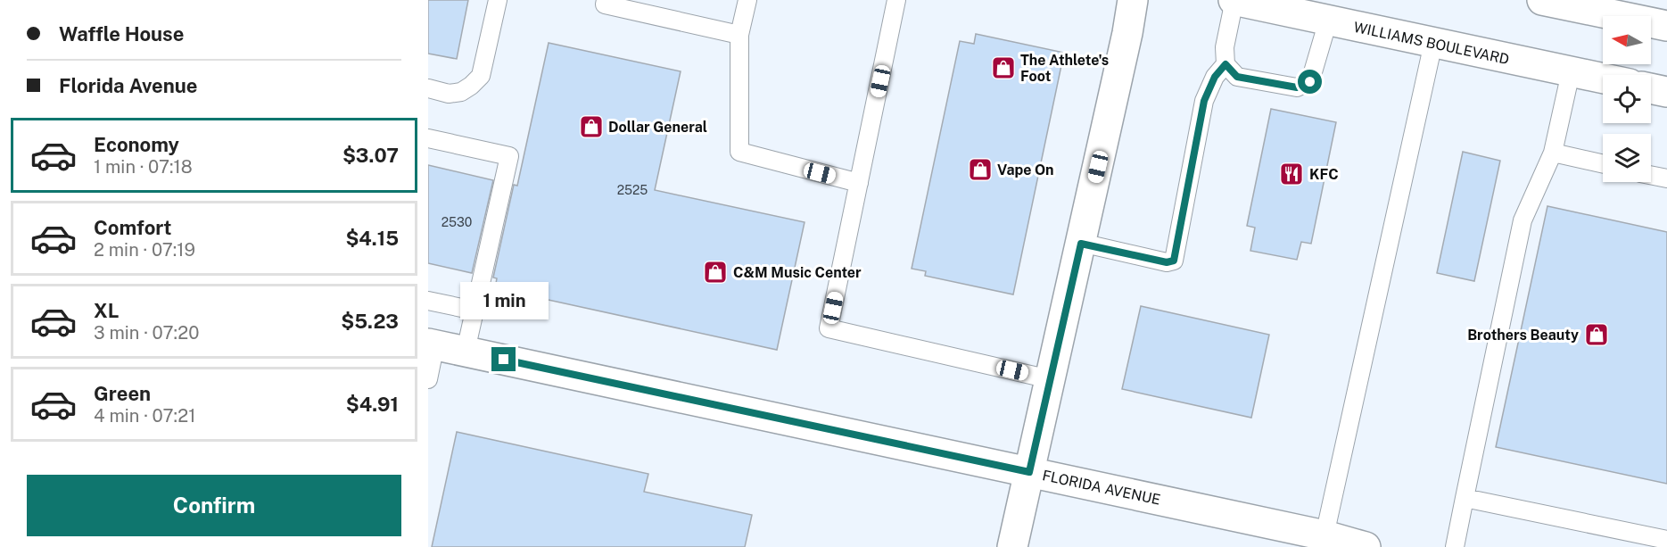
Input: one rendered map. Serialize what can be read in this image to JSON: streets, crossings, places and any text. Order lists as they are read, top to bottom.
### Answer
{
  "streets": {
    "street": ["WILLIAMS BOULEVARD", "FLORIDA AVENUE"]
  },
  "places": {
    "shop": [
      "The Athlete's Foot",
      "Dollar General",
      "Vape On",
      "C&M Music Center",
      "Brothers Beauty"
    ],
    "restaurant": ["KFC"]
  },
  "house_numbers": ["2525", "2530"],
  "north": "left",
  "page": {
    "banner": ["Waffle House", "Florida Avenue"],
    "list": [
      {
        "name": "Economy",
        "note": "1 min · 07:18",
        "value": "$3.07"
      },
      {
        "name": "Comfort",
        "note": "2 min · 07:19",
        "value": "$4.15"
      },
      {
        "name": "XL",
        "note": "3 min · 07:20",
        "value": "$5.23"
      },
      {
        "name": "Green",
        "note": "4 min · 07:21",
        "value": "$4.91"
      }
    ],
    "bubble": "1 min",
    "buttons": "Confirm"
  }
}
